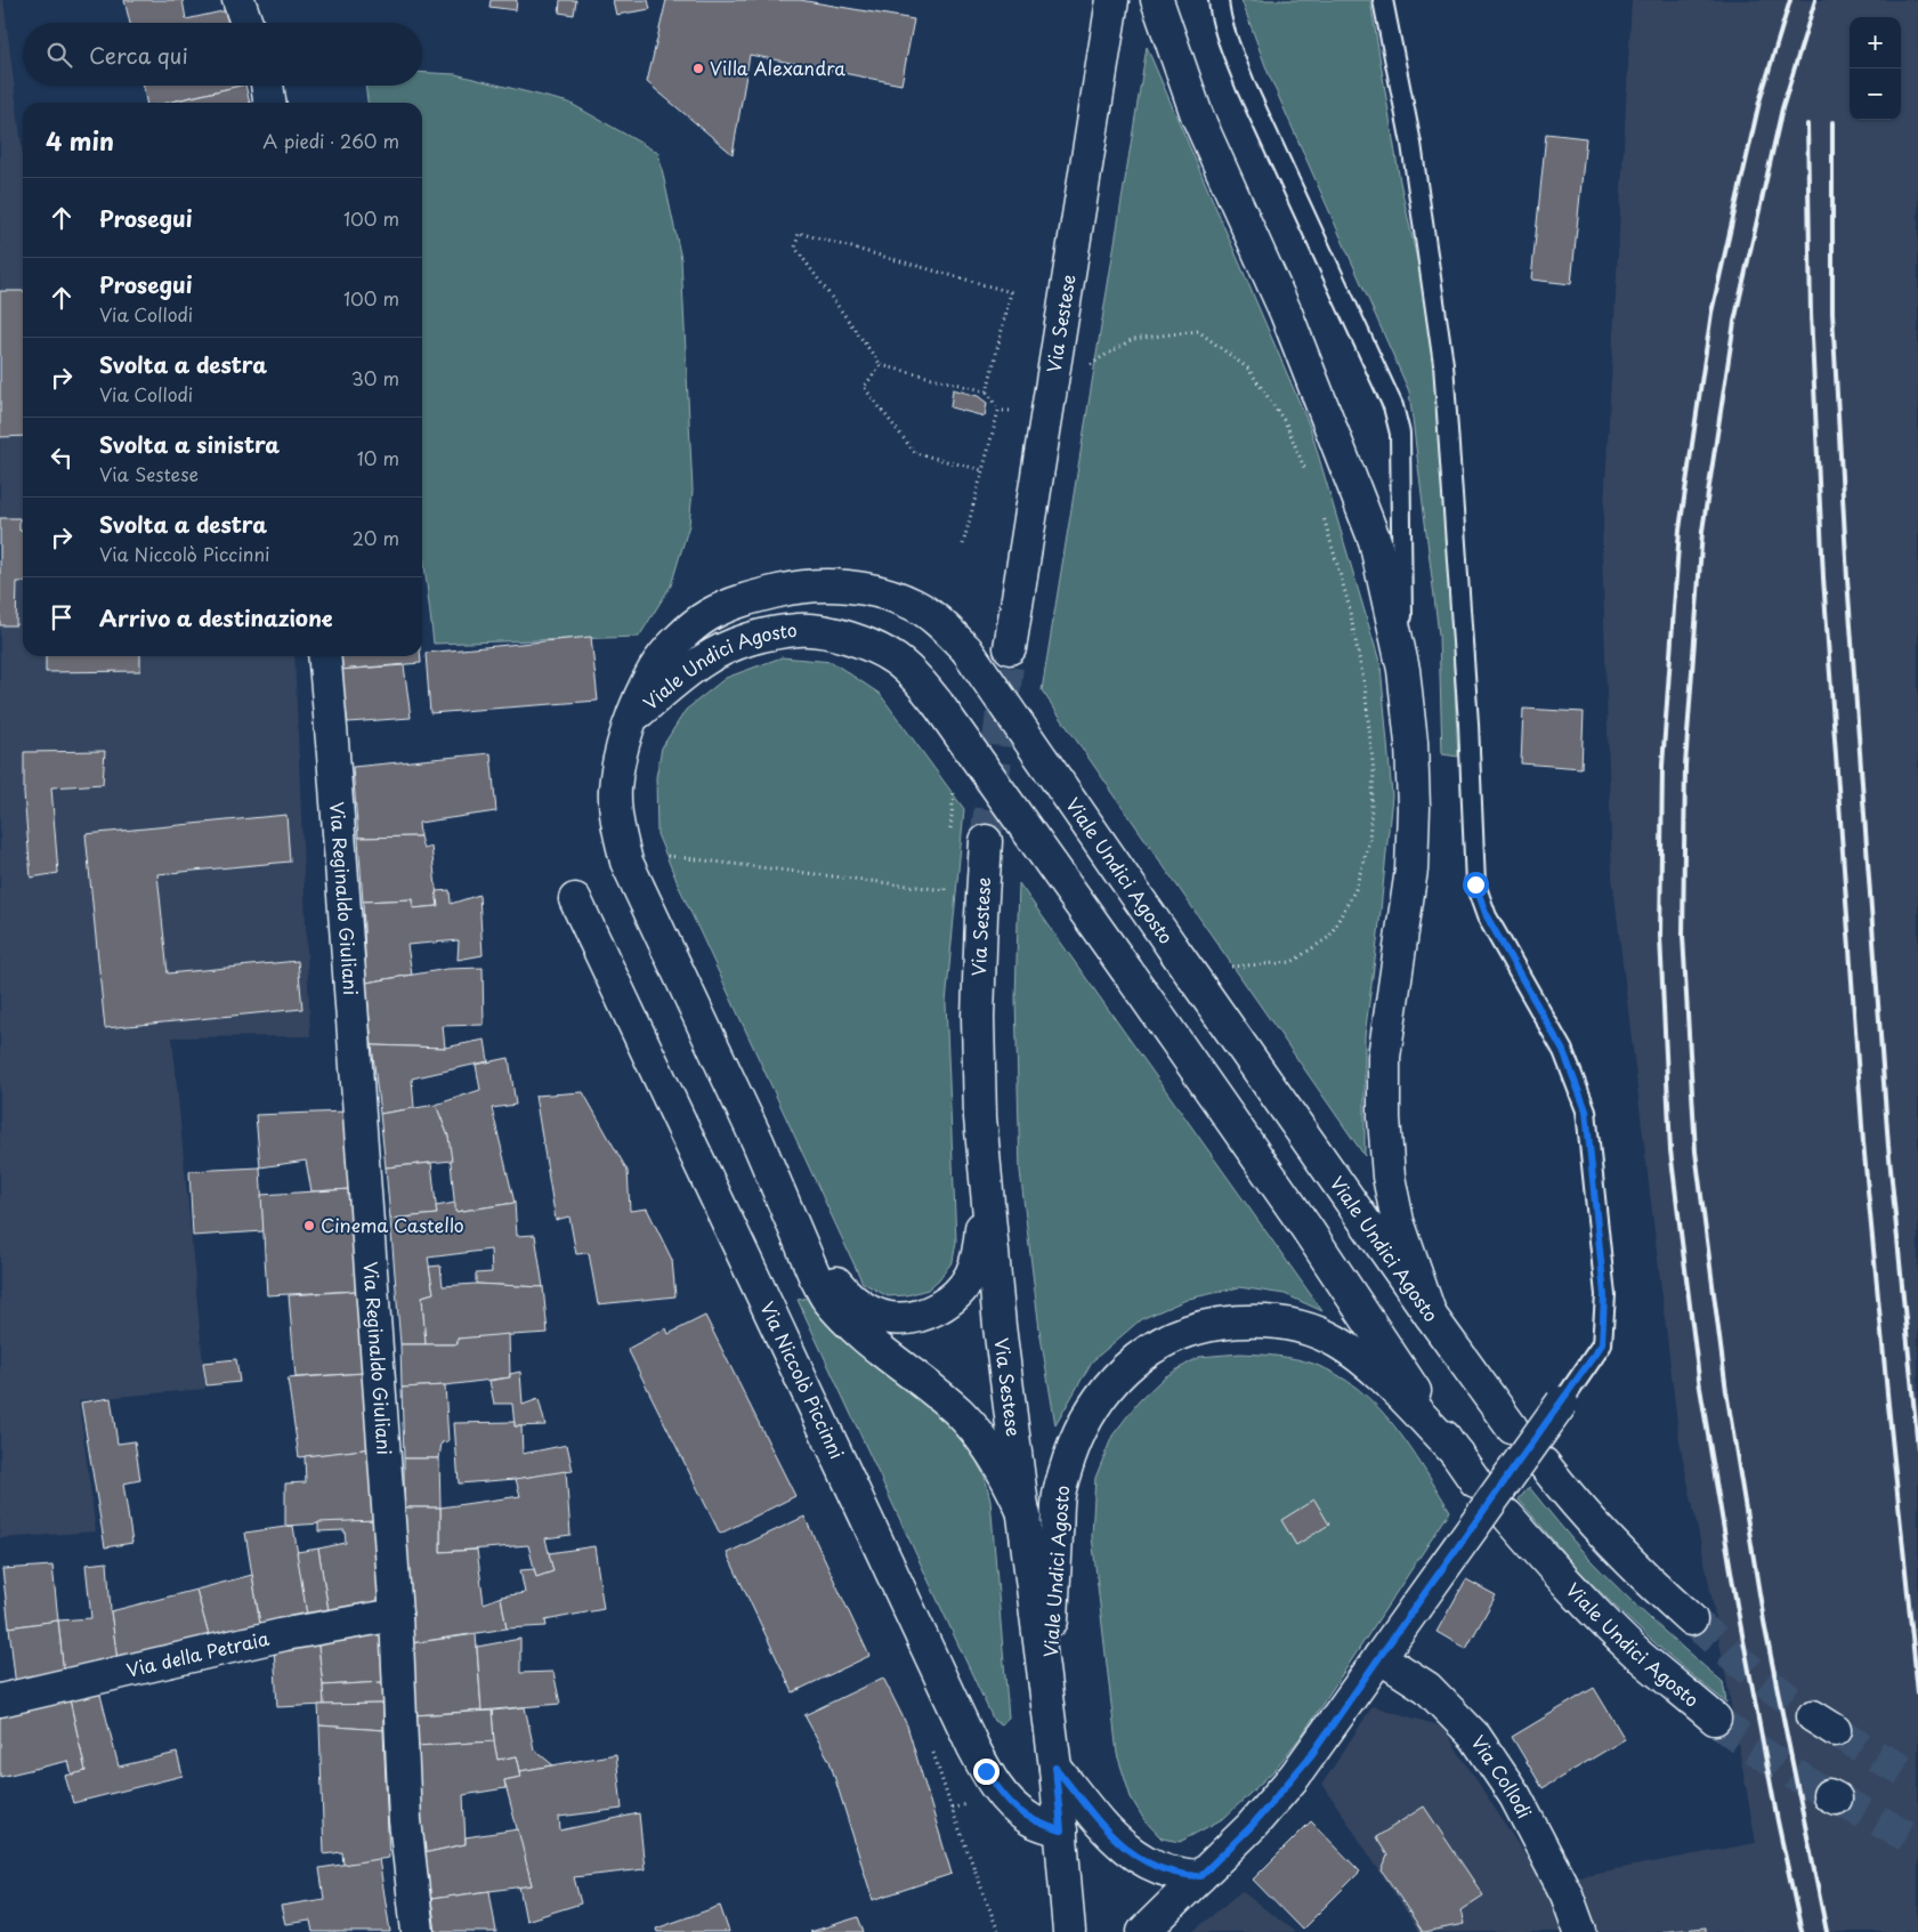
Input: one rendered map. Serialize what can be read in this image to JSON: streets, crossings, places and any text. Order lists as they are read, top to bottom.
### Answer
{
  "streets": {
    "main road": [
      "Via Sestese",
      "Viale Undici Agosto",
      "Via Reginaldo Giuliani",
      "Via Niccolò Piccinni",
      "Via della Petraia",
      "Via Collodi"
    ]
  },
  "crossings": [
    ["Via Sestese", "Viale Undici Agosto"],
    ["Via Sestese", "Via Niccolò Piccinni"],
    ["Via Reginaldo Giuliani", "Via della Petraia"]
  ],
  "places": ["Villa Alexandra", "Cinema Castello"],
  "page": {
    "map_buttons": ["+", "−"],
    "search": "Cerca qui",
    "heading": ["4 min", "A piedi · 260 m"],
    "list": [
      ["Prosegui", "100 m"],
      ["Prosegui", "Via Collodi", "100 m"],
      ["Svolta a destra", "Via Collodi", "30 m"],
      ["Svolta a sinistra", "Via Sestese", "10 m"],
      ["Svolta a destra", "Via Niccolò Piccinni", "20 m"],
      "Arrivo a destinazione"
    ]
  }
}
